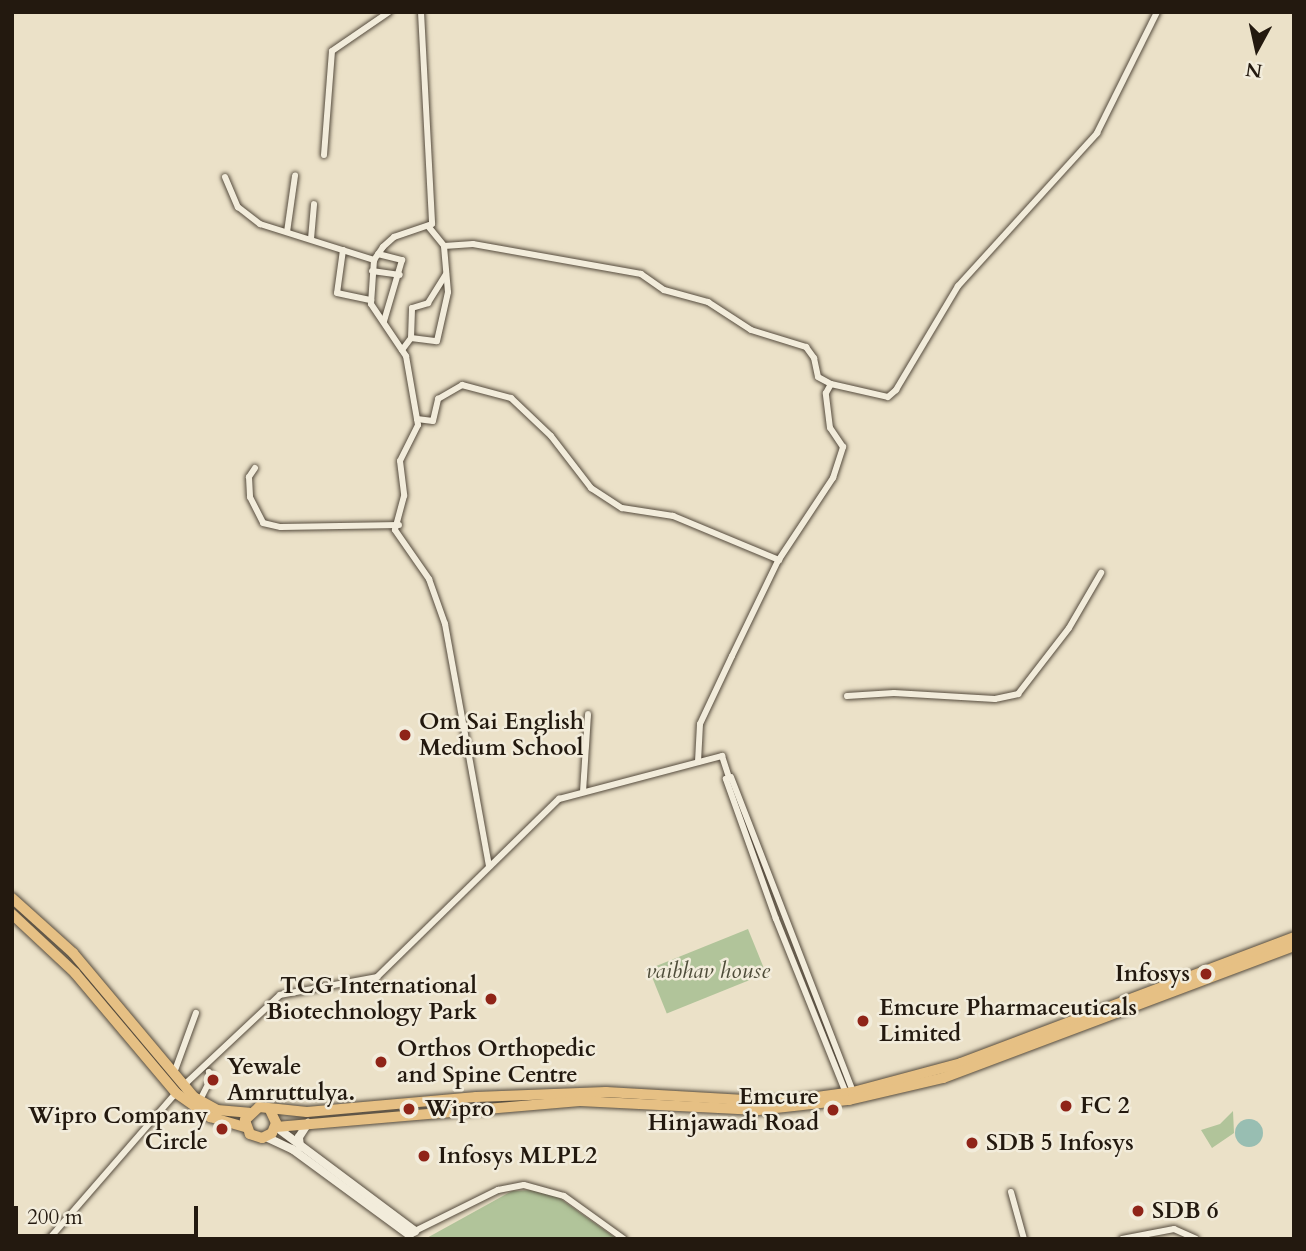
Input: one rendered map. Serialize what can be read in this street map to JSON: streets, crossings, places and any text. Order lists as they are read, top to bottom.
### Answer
{
  "parks": ["vaibhav house"],
  "places": [
    "Om Sai English Medium School",
    "Infosys",
    "TCG International Biotechnology Park",
    "Emcure Pharmaceuticals Limited",
    "Orthos Orthopedic and Spine Centre",
    "Yewale Amruttulya.",
    "FC 2",
    "Wipro",
    "Emcure Hinjawadi Road",
    "Wipro Company Circle",
    "SDB 5 Infosys",
    "Infosys MLPL2",
    "SDB 6"
  ],
  "scale_bar": "200 m",
  "north": "bottom"
}
